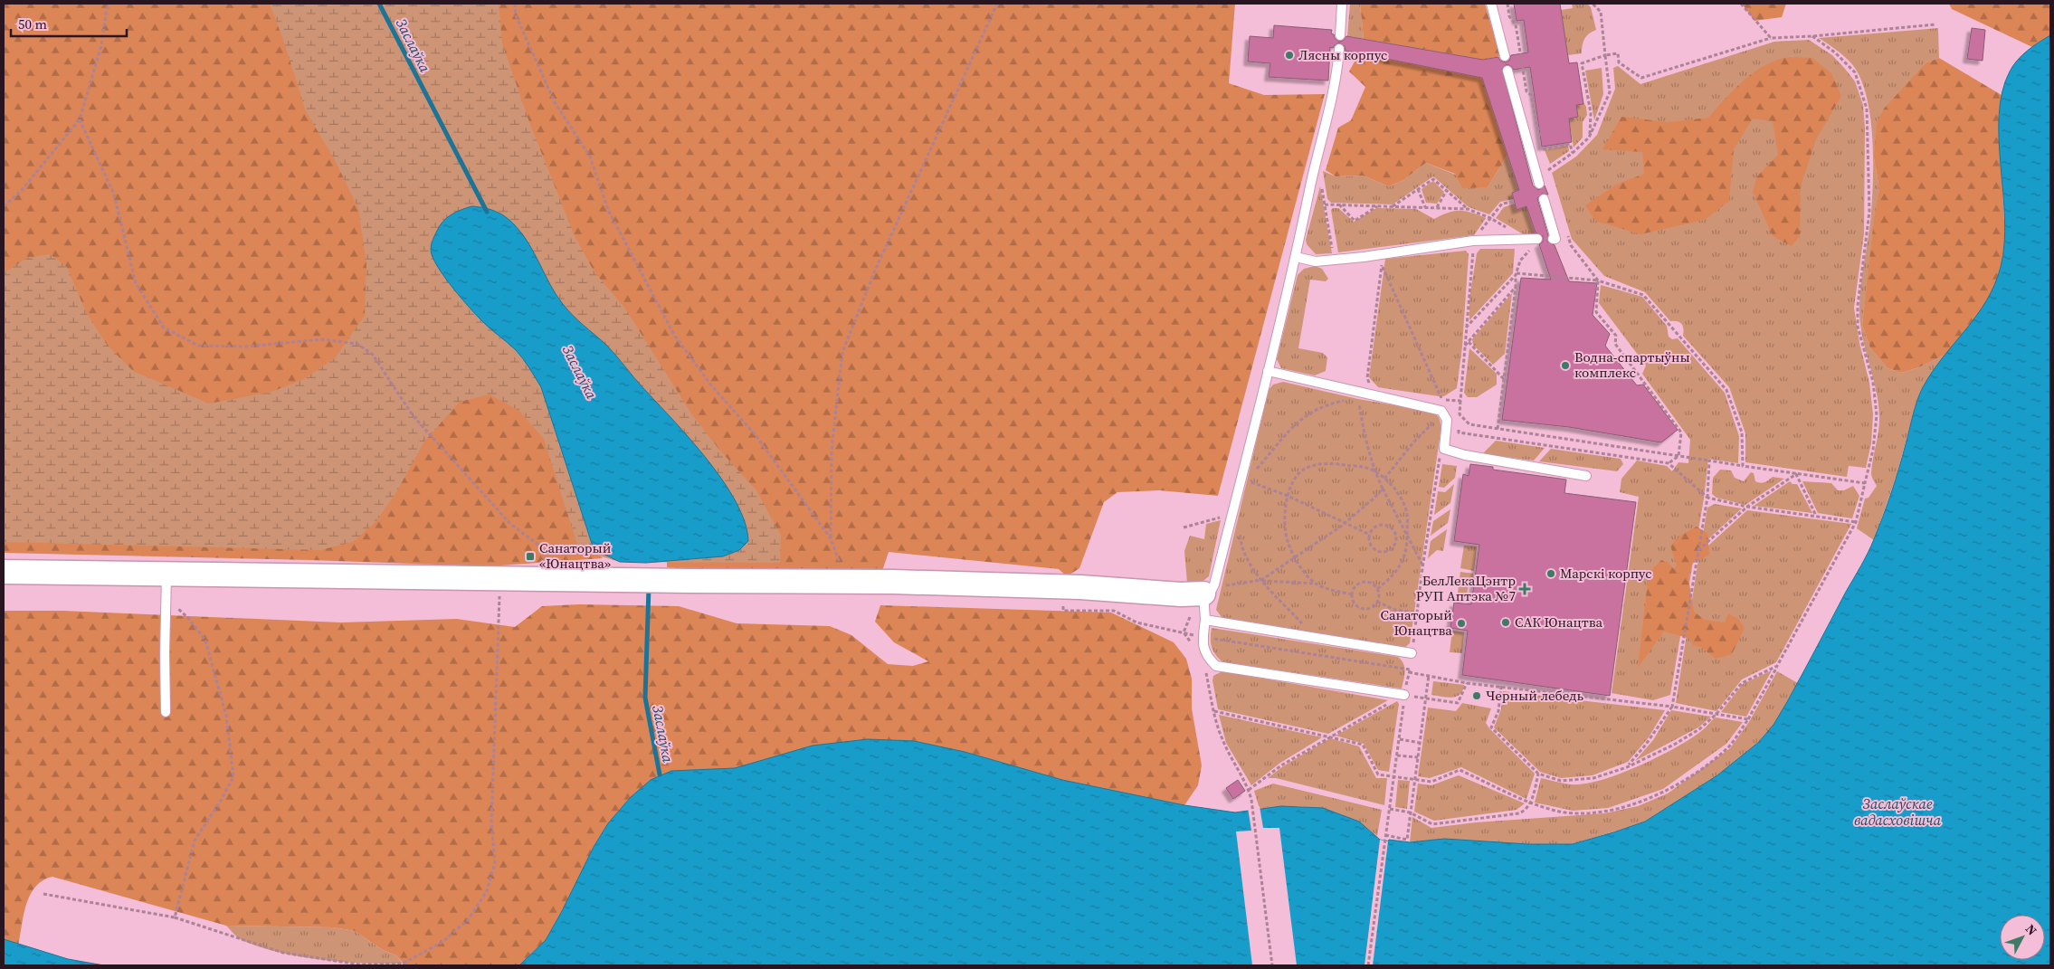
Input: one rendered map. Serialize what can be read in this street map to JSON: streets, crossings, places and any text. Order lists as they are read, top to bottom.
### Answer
{
  "water": ["Заслаўка", "Заслаўскае вадасховішча"],
  "places": {
    "other": [
      "Лясны корпус",
      "Водна-спартыўны комплекс",
      "Марскі корпус",
      "САК Юнацтва",
      "Санаторый Юнацтва",
      "Черный лебедь"
    ],
    "transit": ["Санаторый «Юнацтва»"],
    "health": ["БелЛекаЦэнтр РУП Аптэка №7"]
  },
  "scale_bar": "50 m",
  "north": "top right"
}
